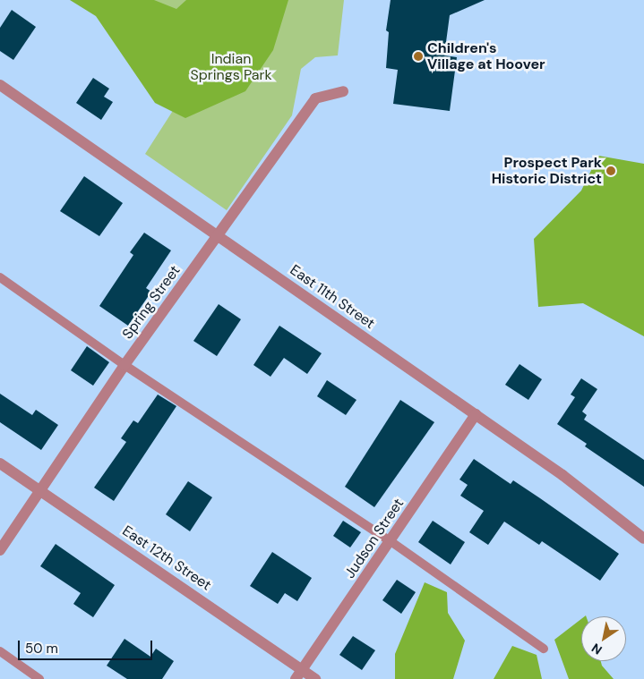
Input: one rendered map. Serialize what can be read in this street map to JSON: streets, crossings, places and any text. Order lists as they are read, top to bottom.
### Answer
{
  "streets": {
    "street": [
      "East 11th Street",
      "Spring Street",
      "Judson Street",
      "East 12th Street"
    ]
  },
  "crossings": [
    ["East 11th Street", "Spring Street"],
    ["East 11th Street", "Judson Street"],
    ["Spring Street", "East 12th Street"],
    ["Judson Street", "East 12th Street"]
  ],
  "parks": ["Indian Springs Park"],
  "places": ["Children's Village at Hoover", "Prospect Park Historic District"],
  "scale_bar": "50 m",
  "north": "bottom left"
}
